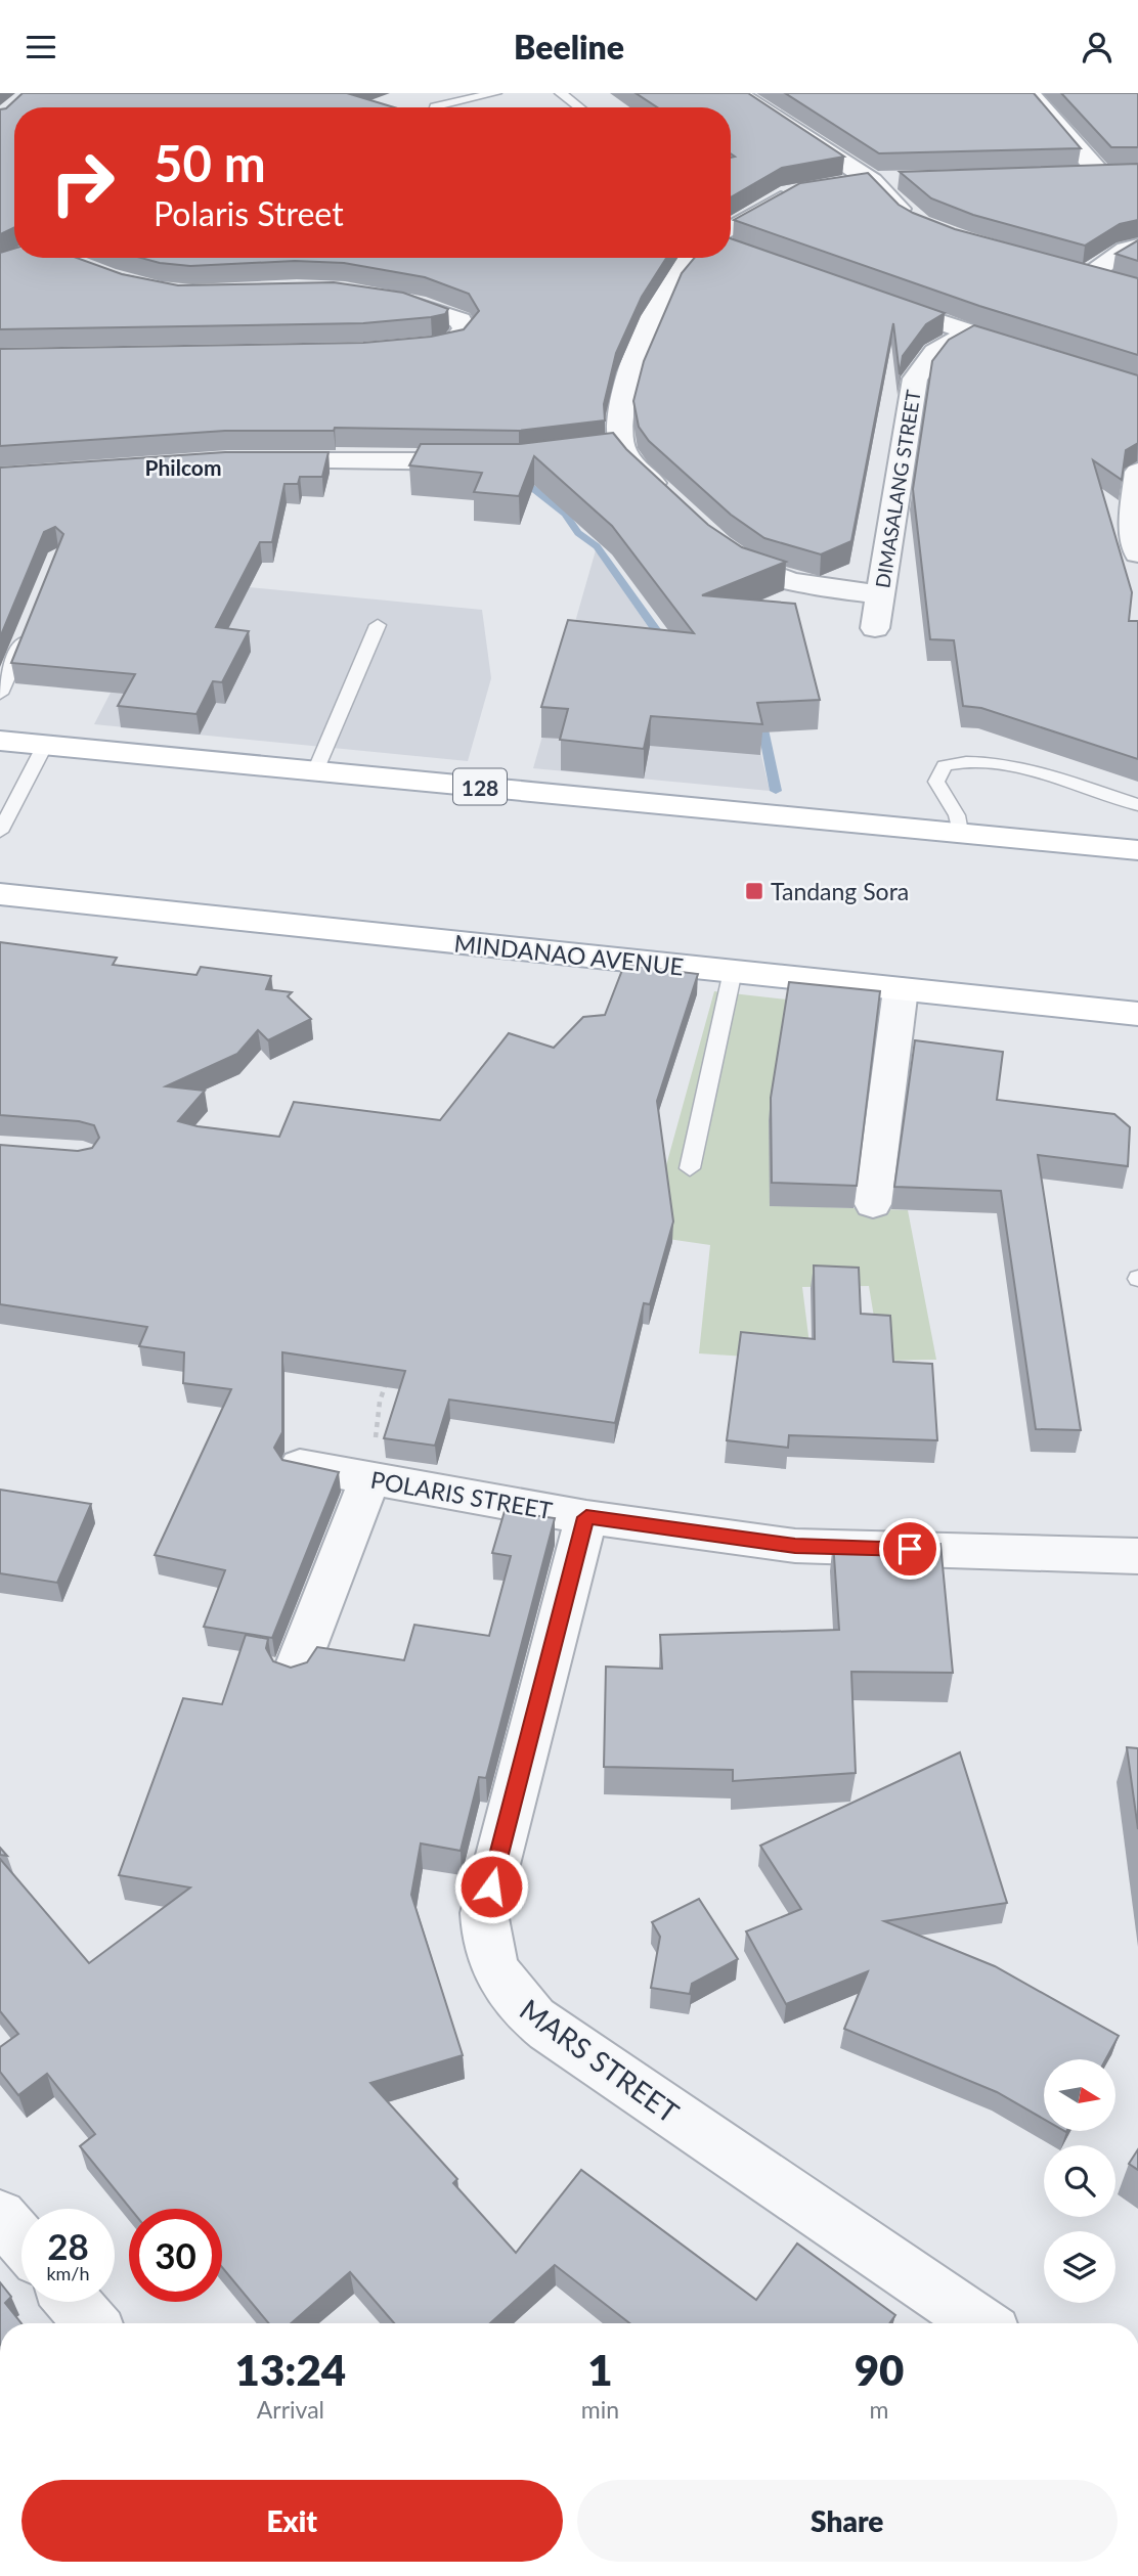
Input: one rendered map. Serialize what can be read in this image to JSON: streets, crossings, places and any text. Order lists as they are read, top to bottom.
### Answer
{
  "streets": {
    "main road": ["128", "MINDANAO AVENUE"],
    "street": ["DIMASALANG STREET", "POLARIS STREET", "MARS STREET"]
  },
  "crossings": [
    ["POLARIS STREET", "MARS STREET"]
  ],
  "districts": ["Philcom"],
  "places": {
    "transit": ["Tandang Sora"]
  },
  "north": "right",
  "page": {
    "header": "Beeline",
    "turn": ["50 m", "Polaris Street"],
    "speed": "28 km/h",
    "limit": "30",
    "eta": [
      "13:24",
      "Arrival",
      "1",
      "min",
      "90",
      "m"
    ],
    "buttons": ["Exit", "Share"]
  }
}
